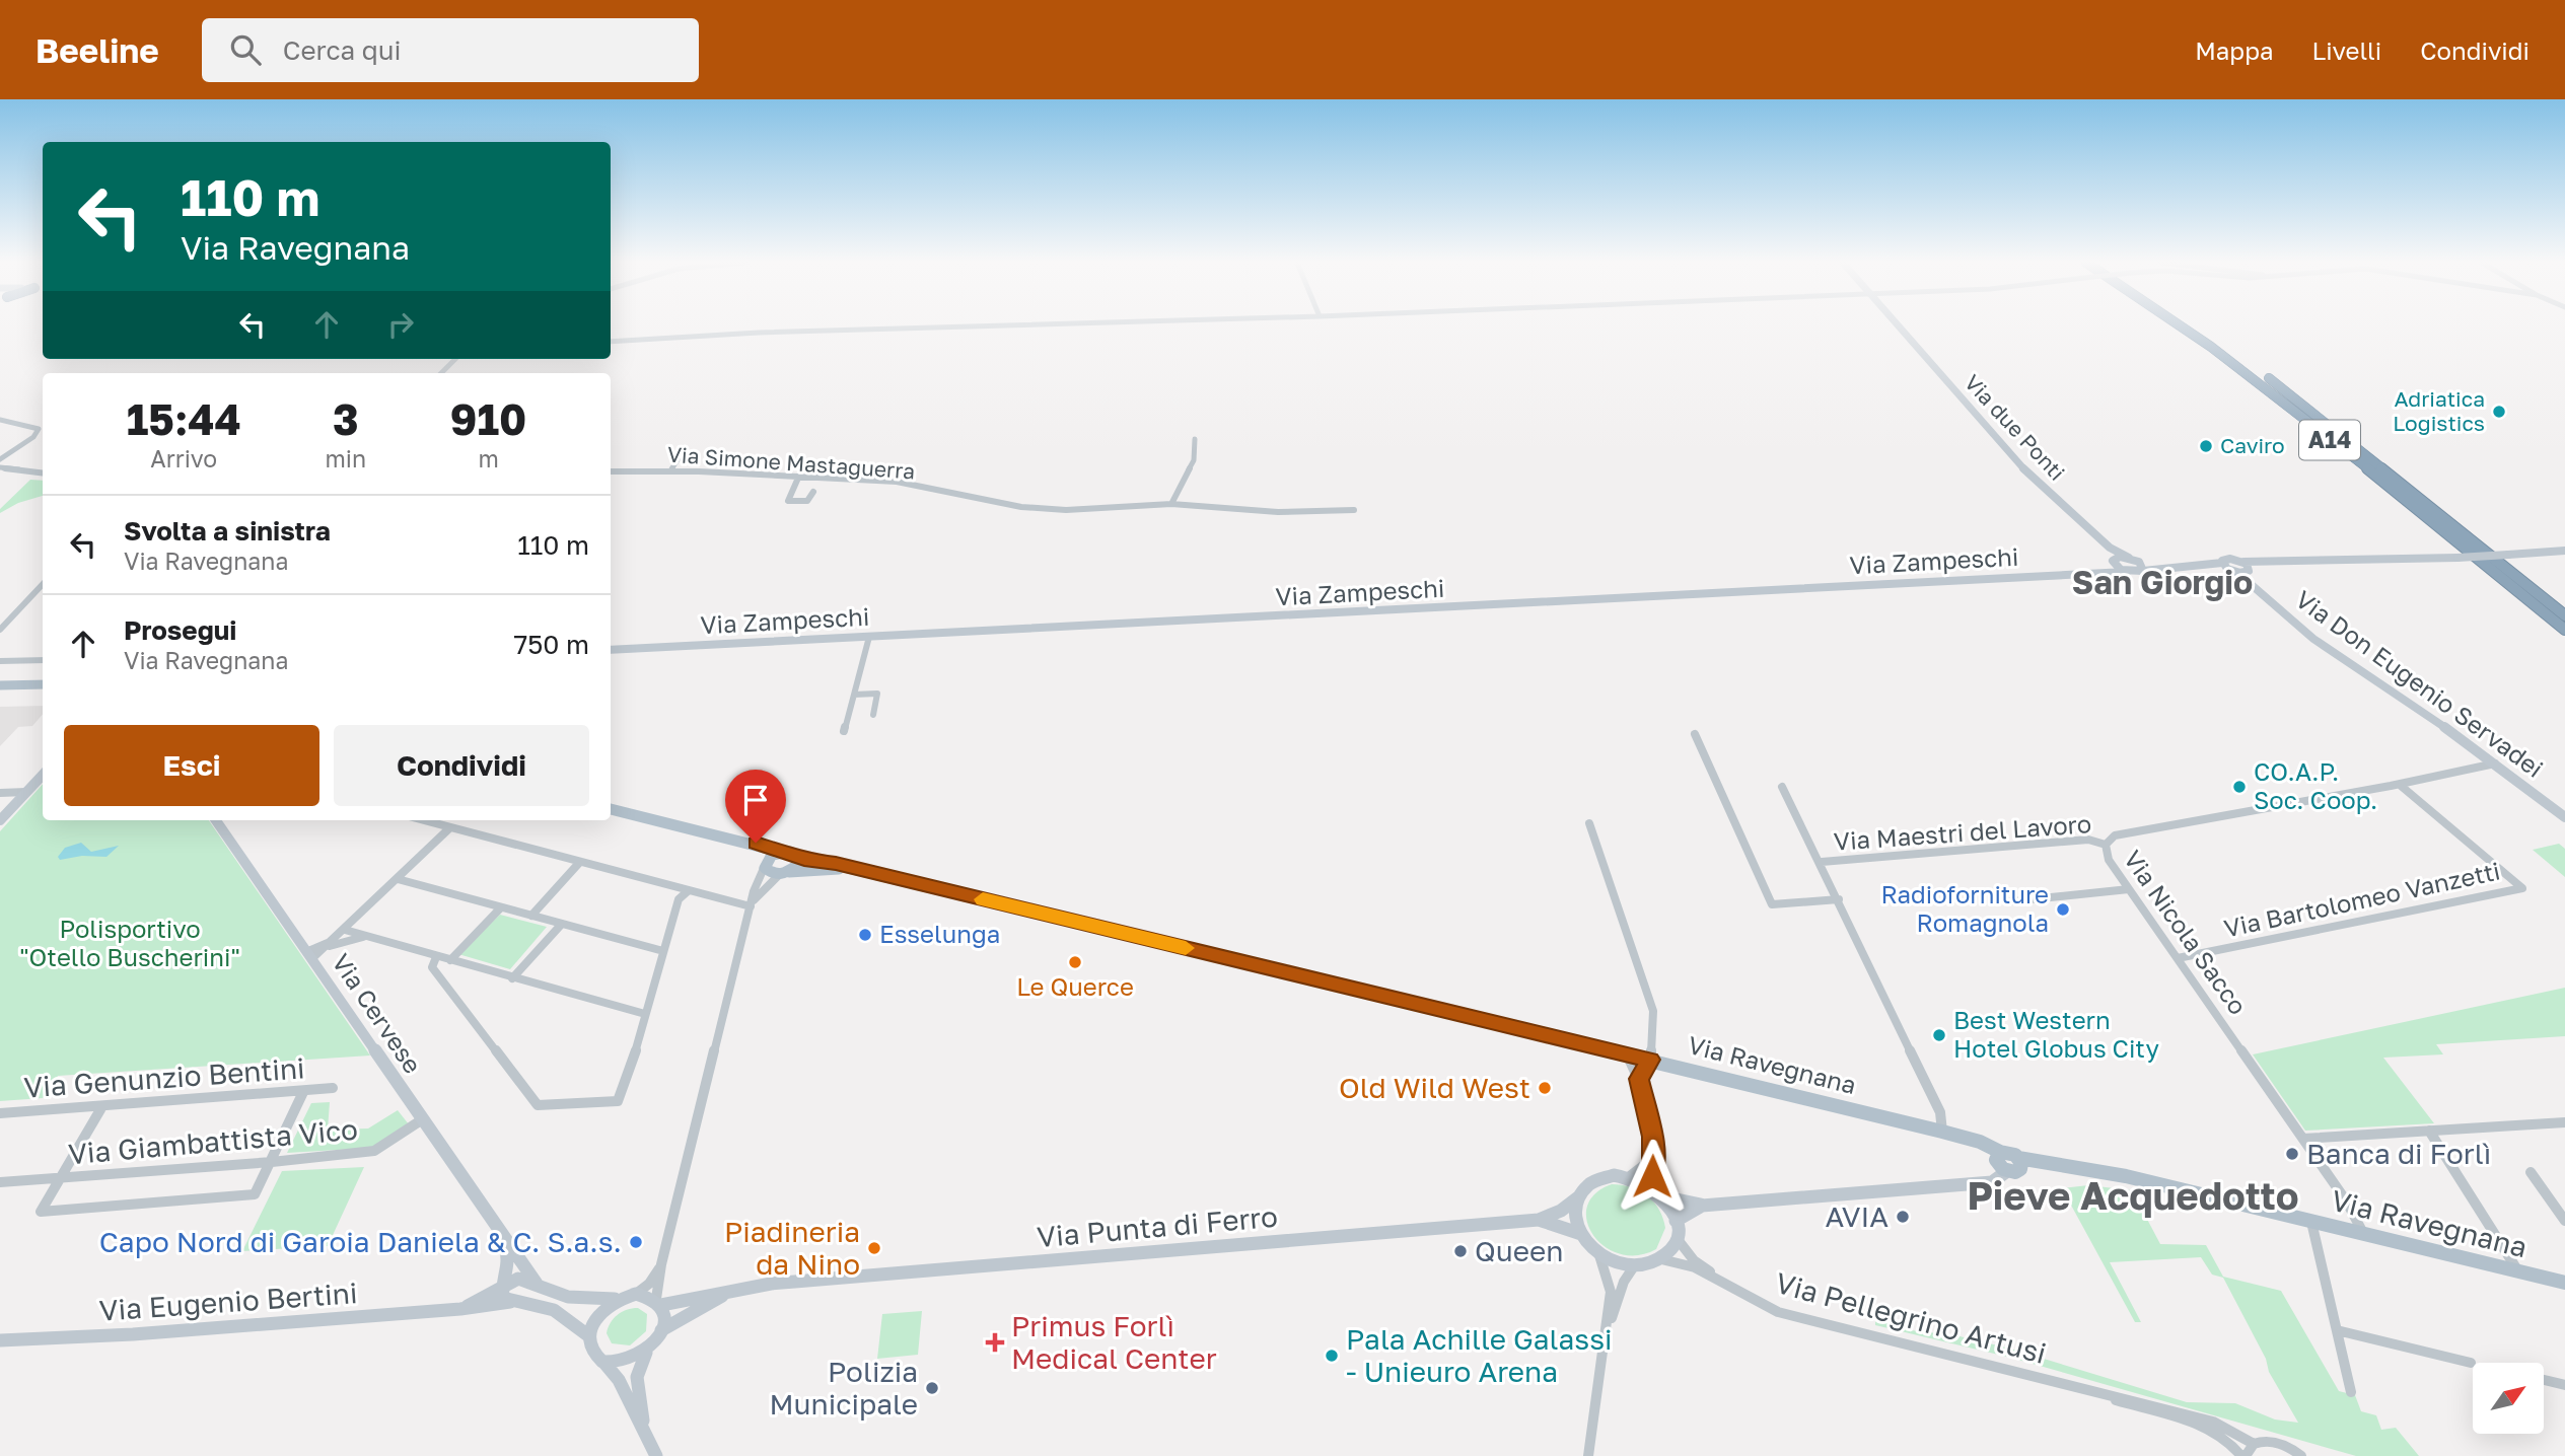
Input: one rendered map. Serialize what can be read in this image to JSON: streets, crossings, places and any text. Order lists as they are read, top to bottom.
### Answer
{
  "streets": {
    "highway": ["A14"],
    "main road": ["Via Ravegnana"],
    "street": [
      "Via due Ponti",
      "Via Simone Mastaguerra",
      "Via Zampeschi",
      "Via Don Eugenio Servadei",
      "Via Maestri del Lavoro",
      "Via Bartolomeo Vanzetti",
      "Via Nicola Sacco",
      "Via Cervese",
      "Via Genunzio Bentini",
      "Via Giambattista Vico",
      "Via Punta di Ferro",
      "Via Eugenio Bertini",
      "Via Pellegrino Artusi"
    ]
  },
  "crossings": [
    ["Via due Ponti", "Via Zampeschi"],
    ["Via Don Eugenio Servadei", "Via Nicola Sacco"],
    ["Via Maestri del Lavoro", "Via Nicola Sacco"],
    ["Via Bartolomeo Vanzetti", "Via Nicola Sacco"],
    ["Via Nicola Sacco", "Via Ravegnana"],
    ["Via Cervese", "Via Giambattista Vico"],
    ["Via Cervese", "Via Eugenio Bertini"]
  ],
  "districts": ["San Giorgio", "Pieve Acquedotto"],
  "parks": ["Polisportivo \"Otello Buscherini\""],
  "places": {
    "other": [
      "Adriatica Logistics",
      "Caviro",
      "CO.A.P. Soc. Coop.",
      "Radioforniture Romagnola",
      "Esselunga",
      "Le Querce",
      "Best Western Hotel Globus City",
      "Old Wild West",
      "Banca di Forlì",
      "AVIA",
      "Capo Nord di Garoia Daniela & C. S.a.s.",
      "Piadineria da Nino",
      "Queen",
      "Pala Achille Galassi - Unieuro Arena",
      "Polizia Municipale"
    ],
    "health": ["Primus Forlì Medical Center"]
  },
  "north": "top right",
  "page": {
    "header": "Beeline",
    "search": "Cerca qui",
    "nav": ["Mappa", "Livelli", "Condividi"],
    "turn": ["110 m", "Via Ravegnana"],
    "eta": [
      "15:44",
      "Arrivo",
      "3",
      "min",
      "910",
      "m"
    ],
    "list": [
      {
        "name": "Svolta a sinistra",
        "note": "Via Ravegnana",
        "value": "110 m"
      },
      {
        "name": "Prosegui",
        "note": "Via Ravegnana",
        "value": "750 m"
      }
    ],
    "buttons": ["Esci", "Condividi"]
  }
}
